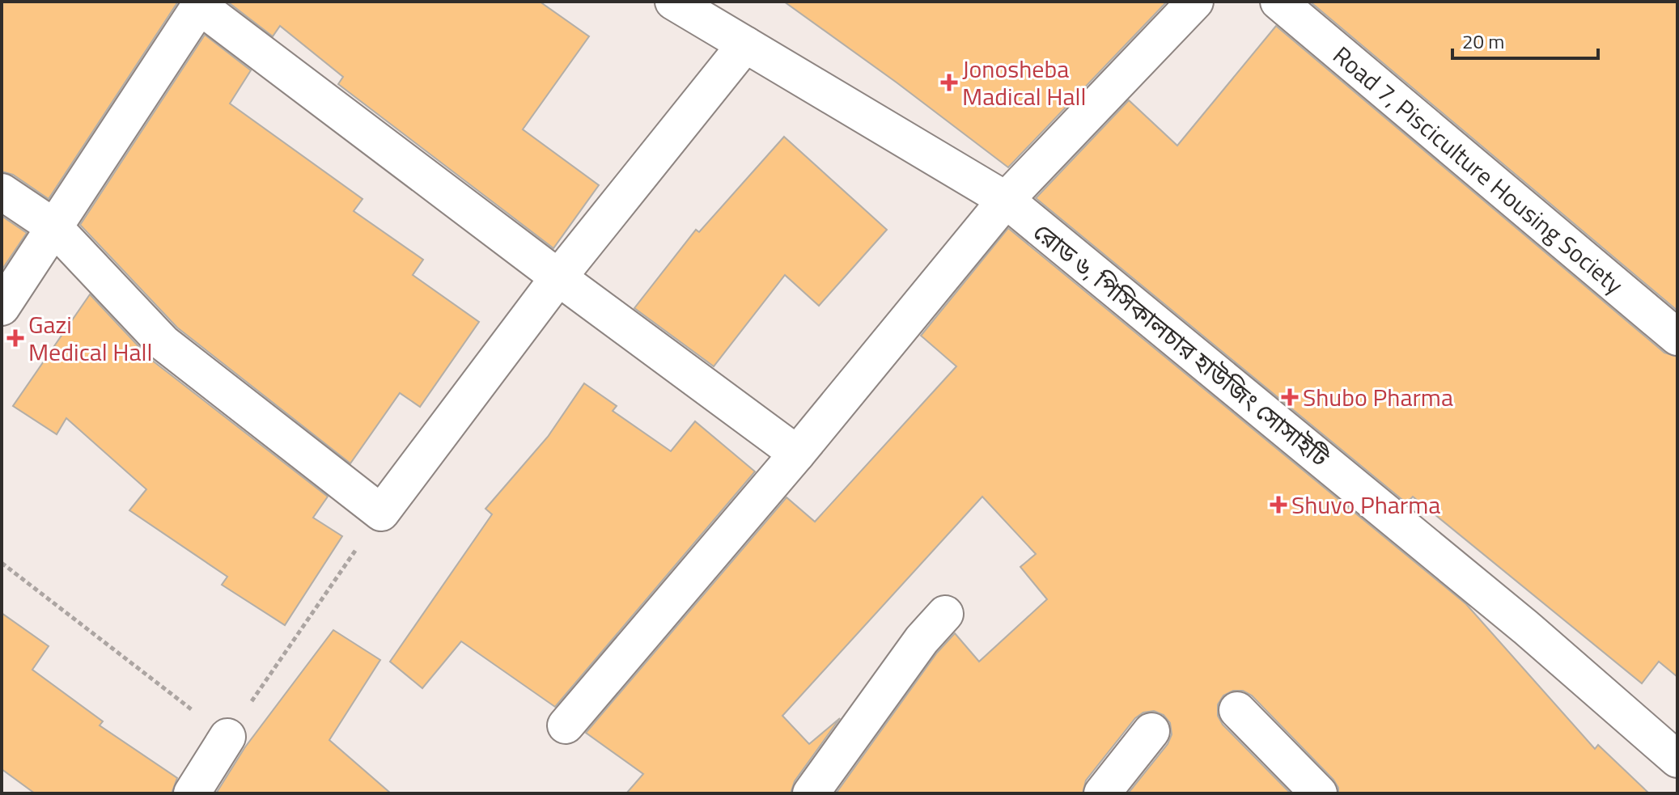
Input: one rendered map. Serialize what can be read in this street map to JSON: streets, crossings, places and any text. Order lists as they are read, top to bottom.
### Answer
{
  "streets": {
    "street": ["Road 7, Pisciculture Housing Society", "রোড ৬, পিসিকালচার হাউজিং সোসাইটি"]
  },
  "places": {
    "health": [
      "Jonosheba Madical Hall",
      "Gazi Medical Hall",
      "Shubo Pharma",
      "Shuvo Pharma"
    ]
  },
  "scale_bar": "20 m"
}
